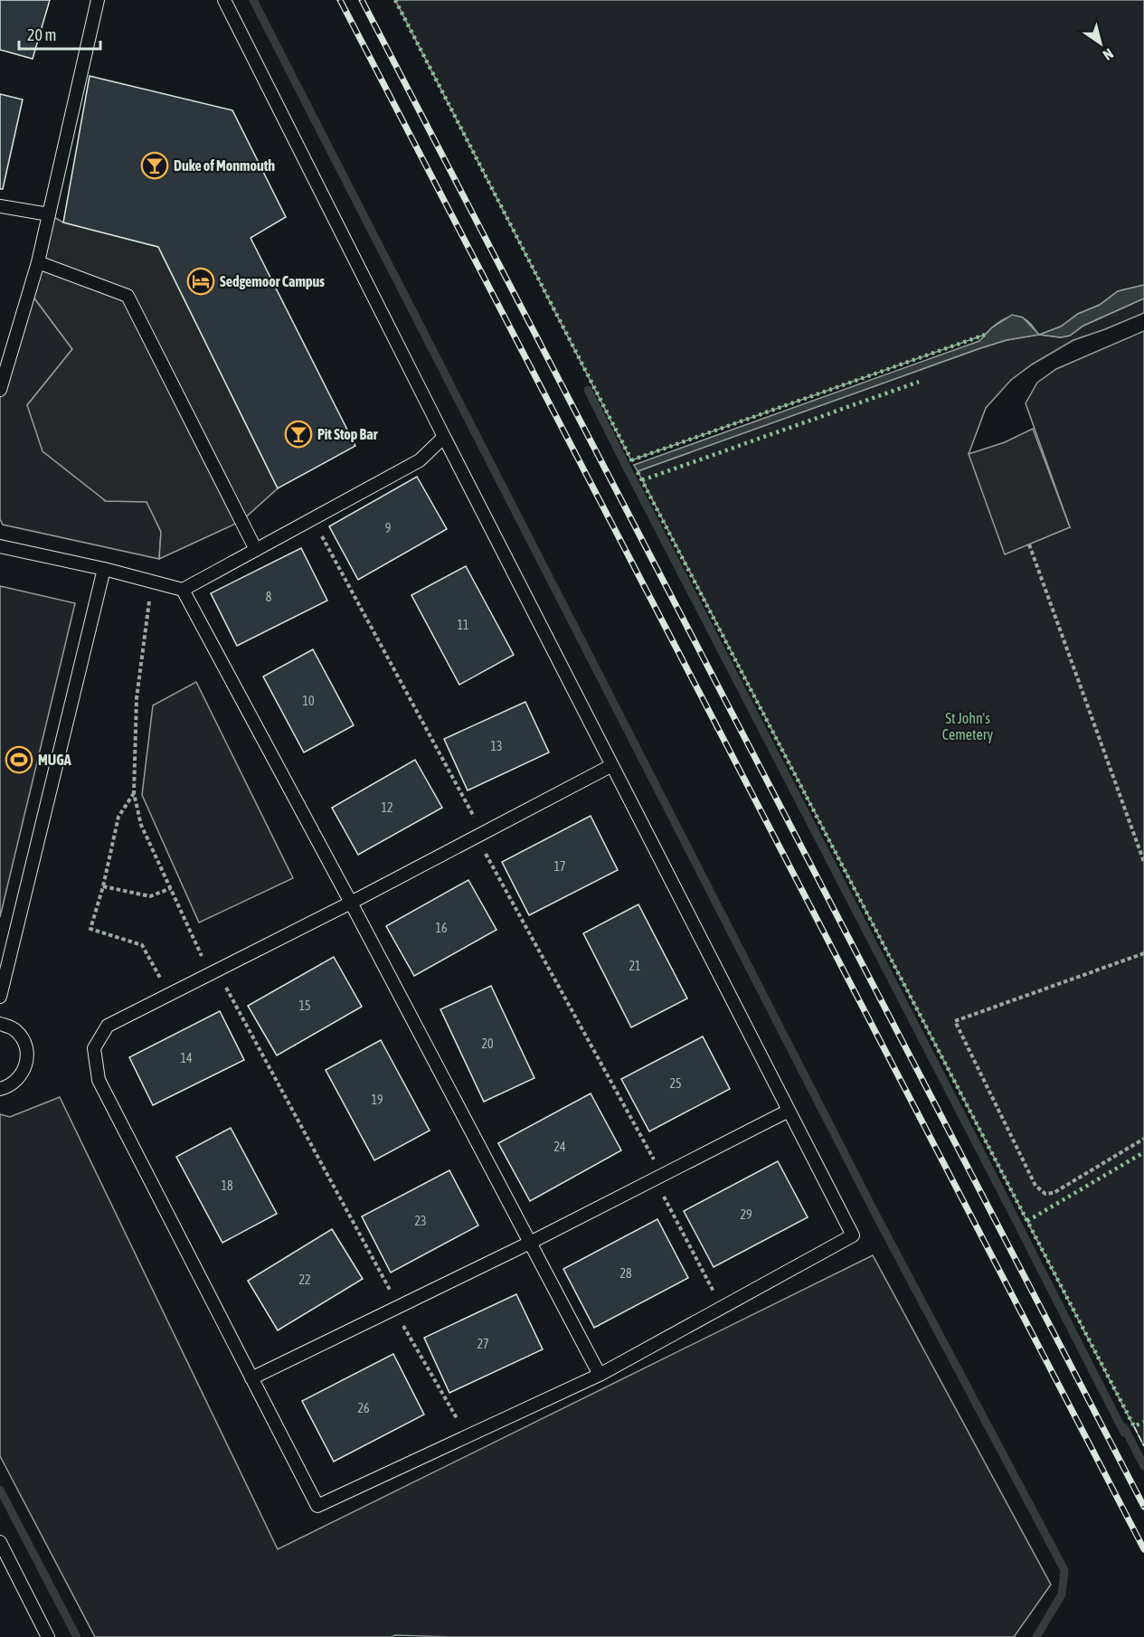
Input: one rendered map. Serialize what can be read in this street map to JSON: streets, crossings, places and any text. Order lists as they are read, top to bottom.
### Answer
{
  "parks": ["St John's Cemetery"],
  "places": {
    "bar": ["Duke of Monmouth", "Pit Stop Bar"],
    "hotel": ["Sedgemoor Campus"],
    "sports": ["MUGA"]
  },
  "house_numbers": [
    "9",
    "8",
    "11",
    "10",
    "13",
    "12",
    "17",
    "16",
    "21",
    "15",
    "20",
    "14",
    "25",
    "19",
    "24",
    "18",
    "29",
    "23",
    "28",
    "22",
    "27",
    "26"
  ],
  "scale_bar": "20 m",
  "north": "bottom right"
}
